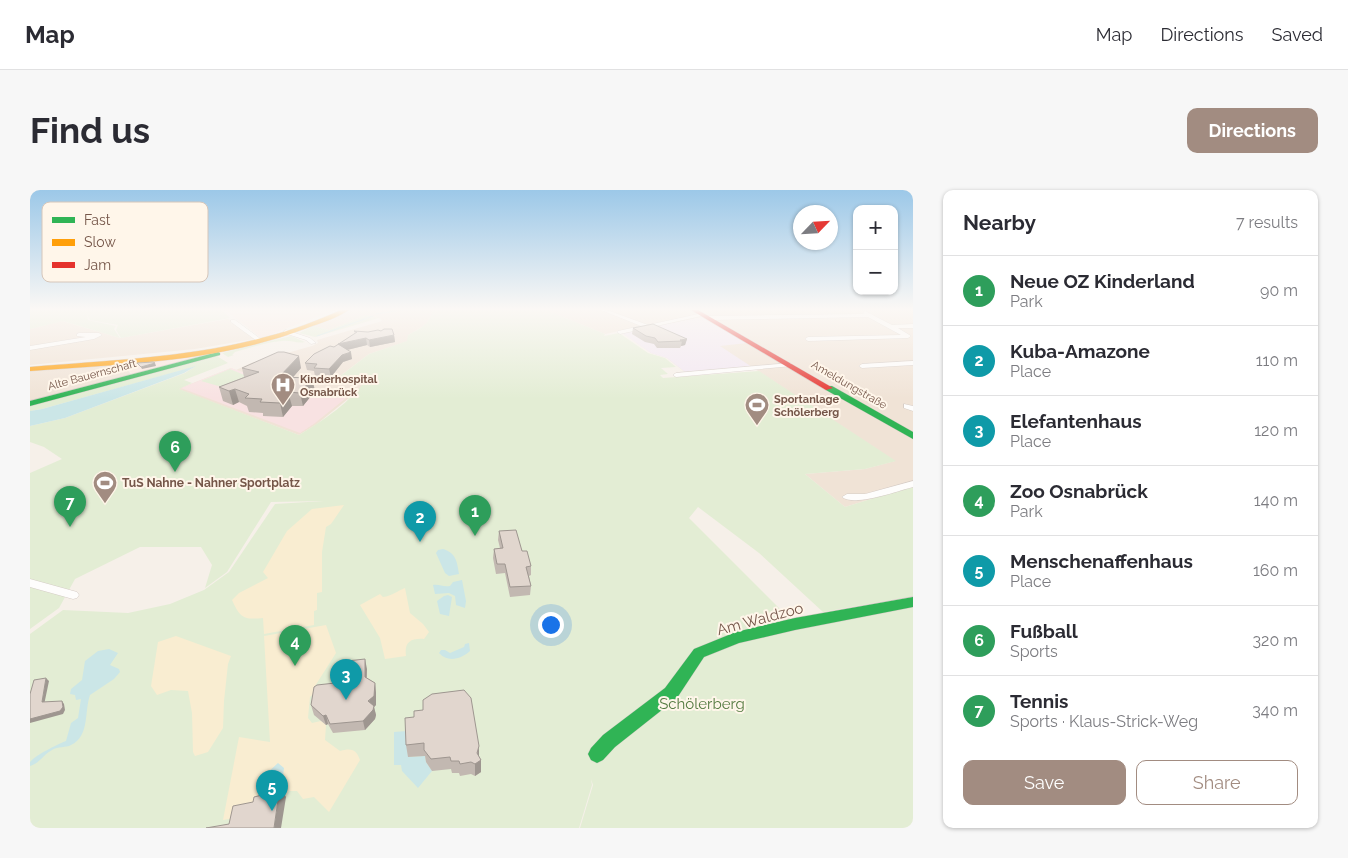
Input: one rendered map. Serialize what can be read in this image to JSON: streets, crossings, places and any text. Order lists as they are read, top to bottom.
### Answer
{
  "streets": {
    "street": ["Alte Bauernschaft", "Ameldungstraße", "Am Waldzoo"]
  },
  "parks": ["Schölerberg"],
  "places": {
    "hospital": ["Kinderhospital Osnabrück"],
    "sports": ["Sportanlage Schölerberg", "TuS Nahne - Nahner Sportplatz"]
  },
  "legend": ["Fast", "Slow", "Jam"],
  "north": "top right",
  "page": {
    "header": "Map",
    "nav": ["Map", "Directions", "Saved"],
    "buttons": [
      "Directions",
      ["Save", "Share"]
    ],
    "title": "Find us",
    "heading": ["Nearby", "7 results"],
    "map_buttons": ["+", "−"],
    "list": [
      {
        "mark": "1",
        "name": "Neue OZ Kinderland",
        "note": "Park",
        "value": "90 m"
      },
      {
        "mark": "2",
        "name": "Kuba-Amazone",
        "note": "Place",
        "value": "110 m"
      },
      {
        "mark": "3",
        "name": "Elefantenhaus",
        "note": "Place",
        "value": "120 m"
      },
      {
        "mark": "4",
        "name": "Zoo Osnabrück",
        "note": "Park",
        "value": "140 m"
      },
      {
        "mark": "5",
        "name": "Menschenaffenhaus",
        "note": "Place",
        "value": "160 m"
      },
      {
        "mark": "6",
        "name": "Fußball",
        "note": "Sports",
        "value": "320 m"
      },
      {
        "mark": "7",
        "name": "Tennis",
        "note": "Sports · Klaus-Strick-Weg",
        "value": "340 m"
      }
    ],
    "pins": [
      "6",
      "7",
      "1",
      "2",
      "4",
      "3",
      "5"
    ]
  }
}
